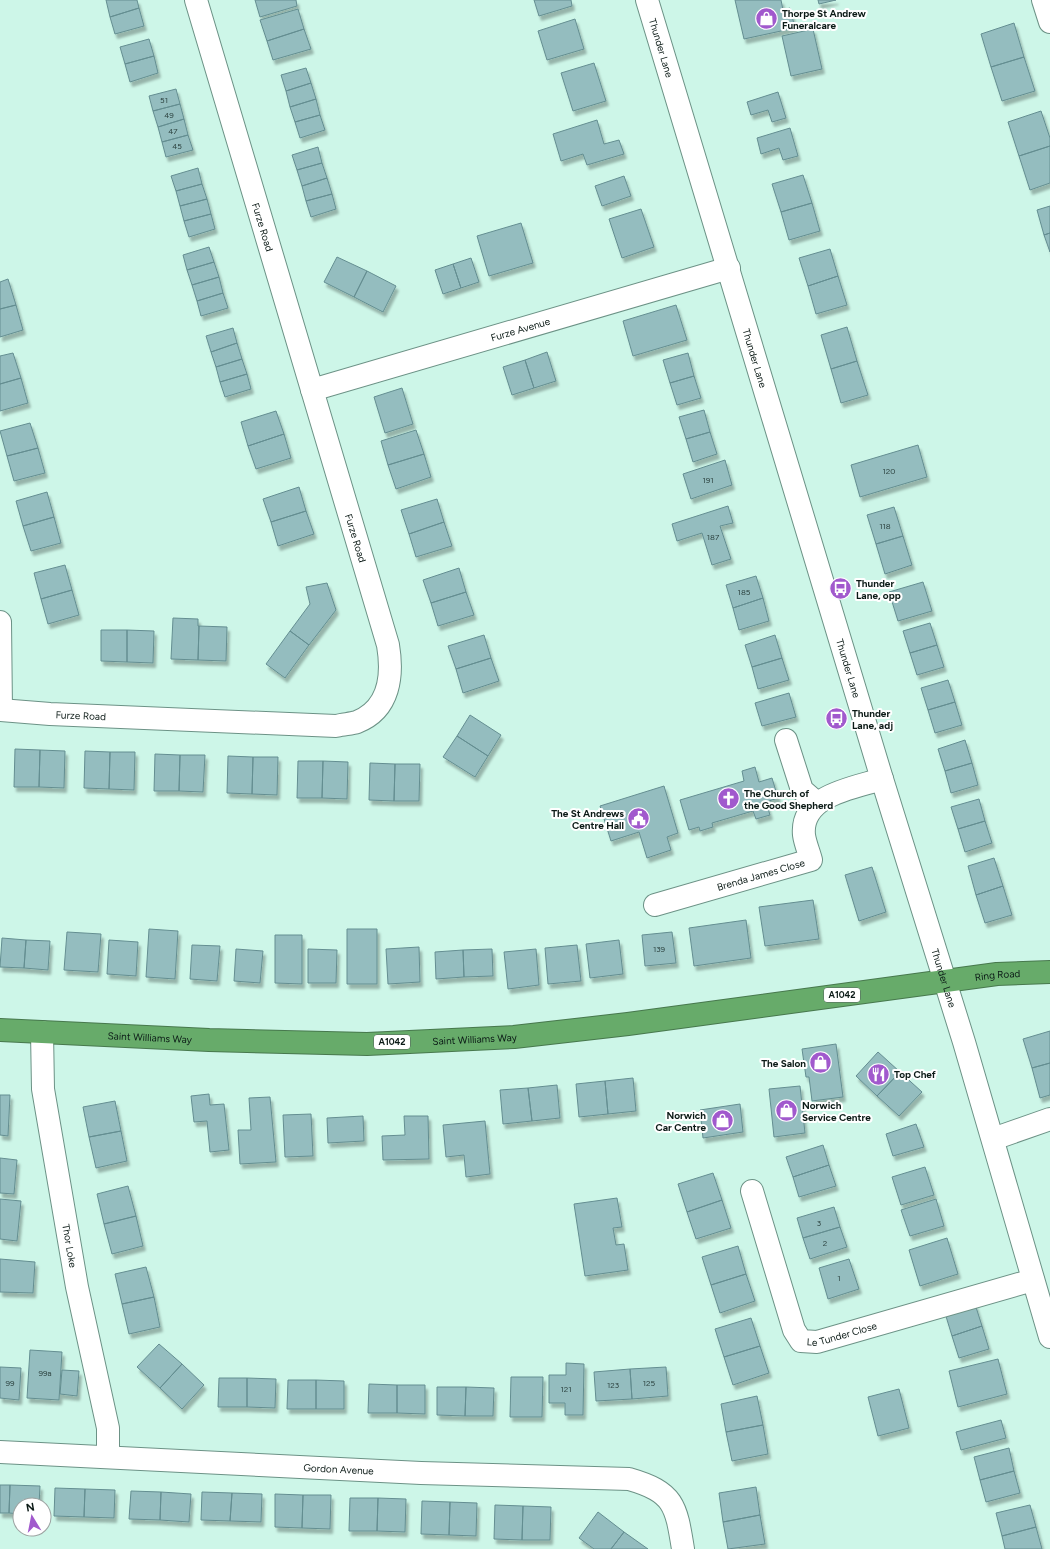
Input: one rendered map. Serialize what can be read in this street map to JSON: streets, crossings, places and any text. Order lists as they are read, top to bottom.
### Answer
{
  "streets": {
    "highway": ["Ring Road", "A1042", "Saint Williams Way"],
    "street": [
      "Thunder Lane",
      "Furze Road",
      "Furze Avenue",
      "Brenda James Close",
      "Thor Loke",
      "Le Tunder Close",
      "Gordon Avenue"
    ]
  },
  "crossings": [
    ["Thunder Lane", "Furze Avenue"],
    ["Thunder Lane", "Ring Road"],
    ["Thunder Lane", "Saint Williams Way"],
    ["Thunder Lane", "Le Tunder Close"],
    ["Furze Road", "Furze Avenue"],
    ["Ring Road", "Saint Williams Way"],
    ["Saint Williams Way", "Thor Loke"],
    ["Thor Loke", "Gordon Avenue"]
  ],
  "places": {
    "shop": [
      "Thorpe St Andrew Funeralcare",
      "The Salon",
      "Norwich Service Centre",
      "Norwich Car Centre"
    ],
    "bus stop": ["Thunder Lane, opp", "Thunder Lane, adj"],
    "church": ["The Church of the Good Shepherd"],
    "public building": ["The St Andrews Centre Hall"],
    "restaurant": ["Top Chef"]
  },
  "house_numbers": [
    "51",
    "49",
    "47",
    "45",
    "120",
    "191",
    "118",
    "187",
    "185",
    "139",
    "3",
    "2",
    "1",
    "99a",
    "99",
    "125",
    "123",
    "121"
  ],
  "north": "top"
}
